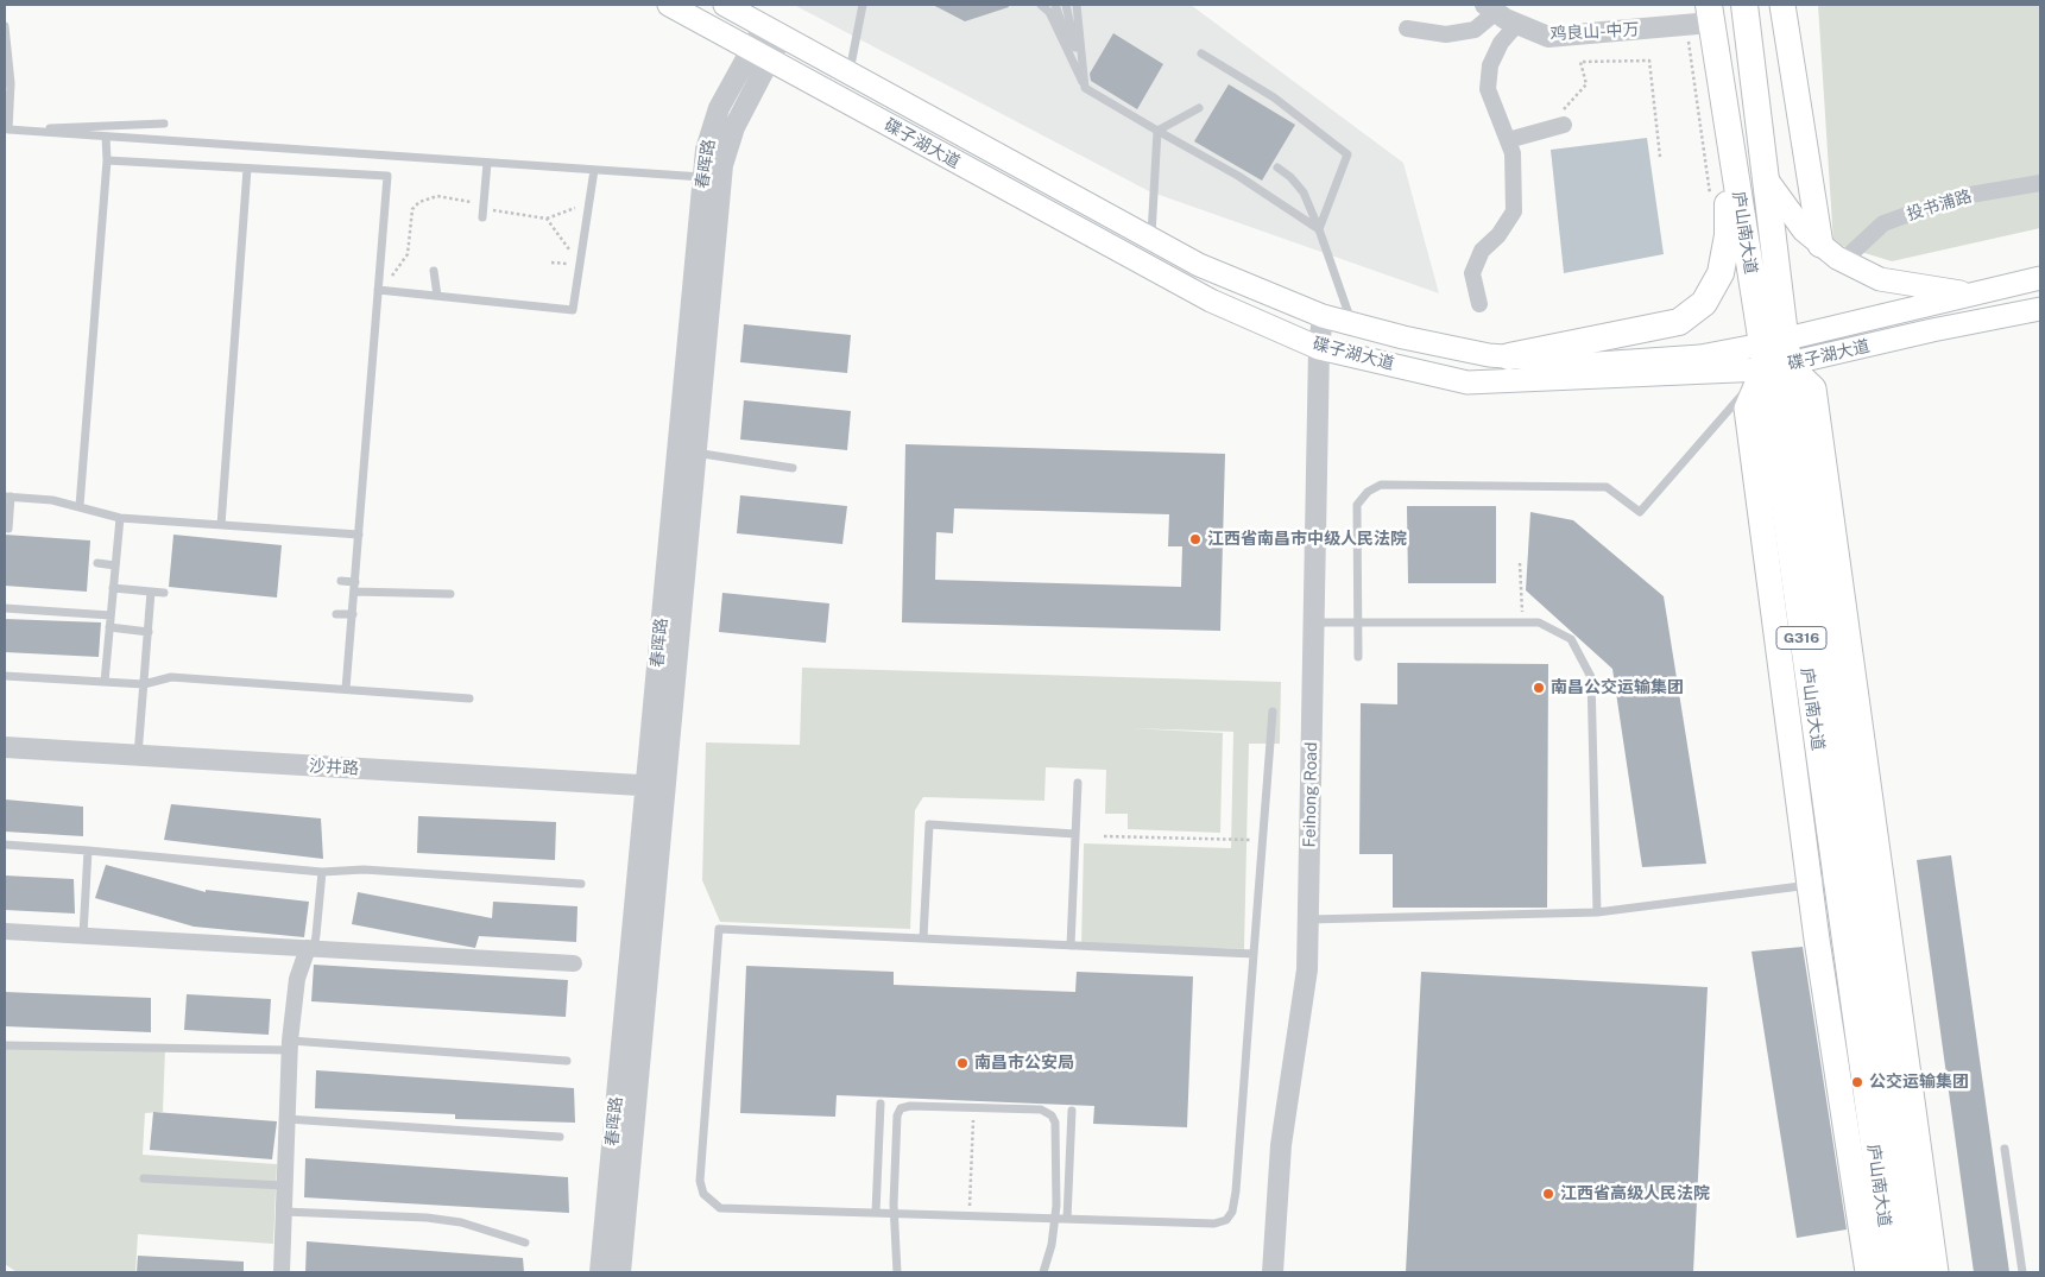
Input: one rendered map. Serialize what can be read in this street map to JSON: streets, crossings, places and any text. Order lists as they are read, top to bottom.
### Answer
{
  "streets": {
    "highway": ["庐山南大道", "G316"],
    "main road": ["碟子湖大道"],
    "street": [
      "鸡良山-中万",
      "春晖路",
      "投书浦路",
      "沙井路",
      "Feihong Road"
    ]
  },
  "crossings": [
    ["鸡良山-中万", "庐山南大道"],
    ["碟子湖大道", "春晖路"],
    ["碟子湖大道", "庐山南大道"],
    ["碟子湖大道", "Feihong Road"],
    ["春晖路", "沙井路"]
  ],
  "places": [
    "江西省南昌市中级人民法院",
    "南昌公交运输集团",
    "南昌市公安局",
    "公交运输集团",
    "江西省高级人民法院"
  ]
}
